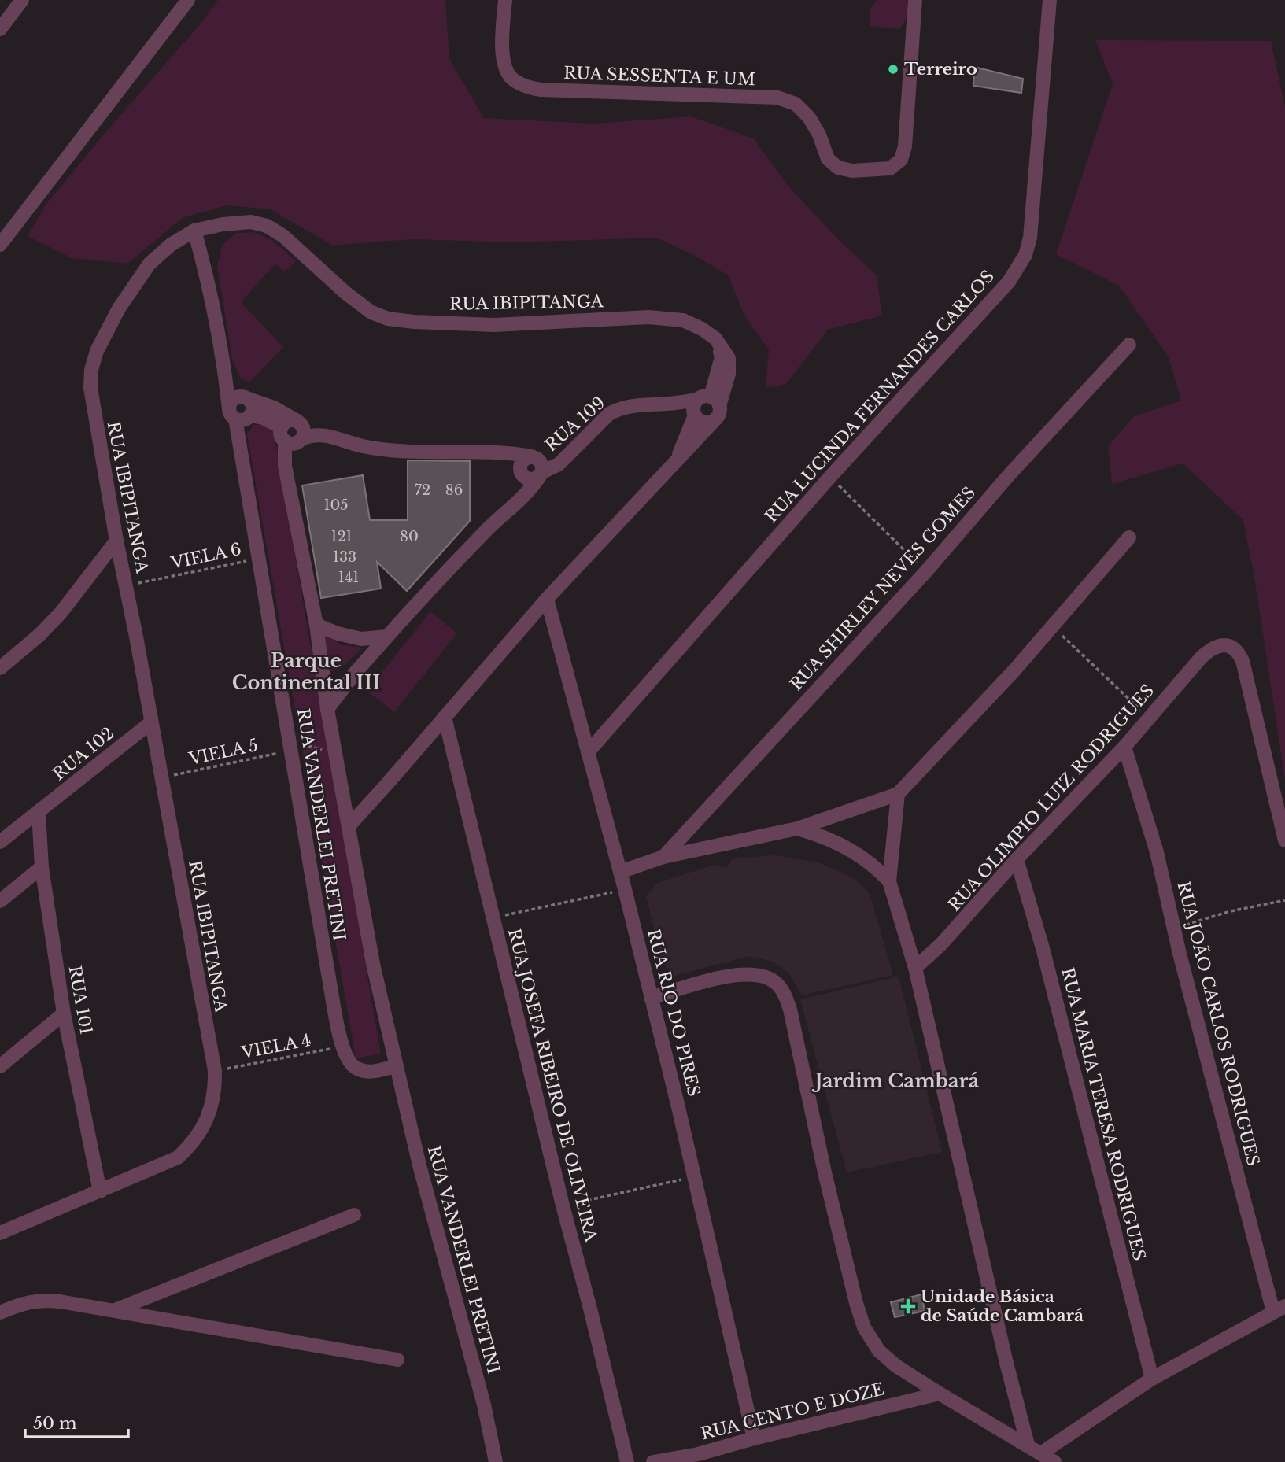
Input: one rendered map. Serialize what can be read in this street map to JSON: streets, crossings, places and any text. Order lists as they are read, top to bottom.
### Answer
{
  "streets": {
    "street": [
      "RUA SESSENTA E UM",
      "RUA IBIPITANGA",
      "RUA LUCINDA FERNANDES CARLOS",
      "RUA 109",
      "RUA SHIRLEY NEVES GOMES",
      "RUA 102",
      "RUA OLIMPIO LUIZ RODRIGUES",
      "RUA VANDERLEI PRETINI",
      "RUA 101",
      "RUA RIO DO PIRES",
      "RUA JOÃO CARLOS RODRIGUES",
      "RUA JOSEFA RIBEIRO DE OLIVEIRA",
      "RUA MARIA TERESA RODRIGUES",
      "RUA CENTO E DOZE"
    ],
    "path": ["VIELA 6", "VIELA 5", "VIELA 4"]
  },
  "crossings": [
    ["RUA IBIPITANGA", "RUA 109"],
    ["RUA IBIPITANGA", "VIELA 6"],
    ["RUA IBIPITANGA", "VIELA 5"],
    ["RUA IBIPITANGA", "RUA 102"],
    ["RUA IBIPITANGA", "RUA VANDERLEI PRETINI"],
    ["RUA IBIPITANGA", "RUA 101"],
    ["RUA IBIPITANGA", "RUA RIO DO PIRES"],
    ["RUA IBIPITANGA", "VIELA 4"],
    ["RUA IBIPITANGA", "RUA JOSEFA RIBEIRO DE OLIVEIRA"],
    ["RUA LUCINDA FERNANDES CARLOS", "RUA RIO DO PIRES"],
    ["VIELA 6", "RUA VANDERLEI PRETINI"],
    ["VIELA 5", "RUA VANDERLEI PRETINI"],
    ["RUA 102", "RUA 101"],
    ["RUA OLIMPIO LUIZ RODRIGUES", "RUA JOÃO CARLOS RODRIGUES"],
    ["RUA OLIMPIO LUIZ RODRIGUES", "RUA MARIA TERESA RODRIGUES"],
    ["RUA VANDERLEI PRETINI", "VIELA 4"],
    ["RUA RIO DO PIRES", "RUA CENTO E DOZE"]
  ],
  "districts": ["Parque Continental III", "Jardim Cambará"],
  "places": {
    "other": ["Terreiro"],
    "health": ["Unidade Básica de Saúde Cambará"]
  },
  "house_numbers": [
    "72",
    "86",
    "105",
    "121",
    "80",
    "133",
    "141"
  ],
  "scale_bar": "50 m"
}
